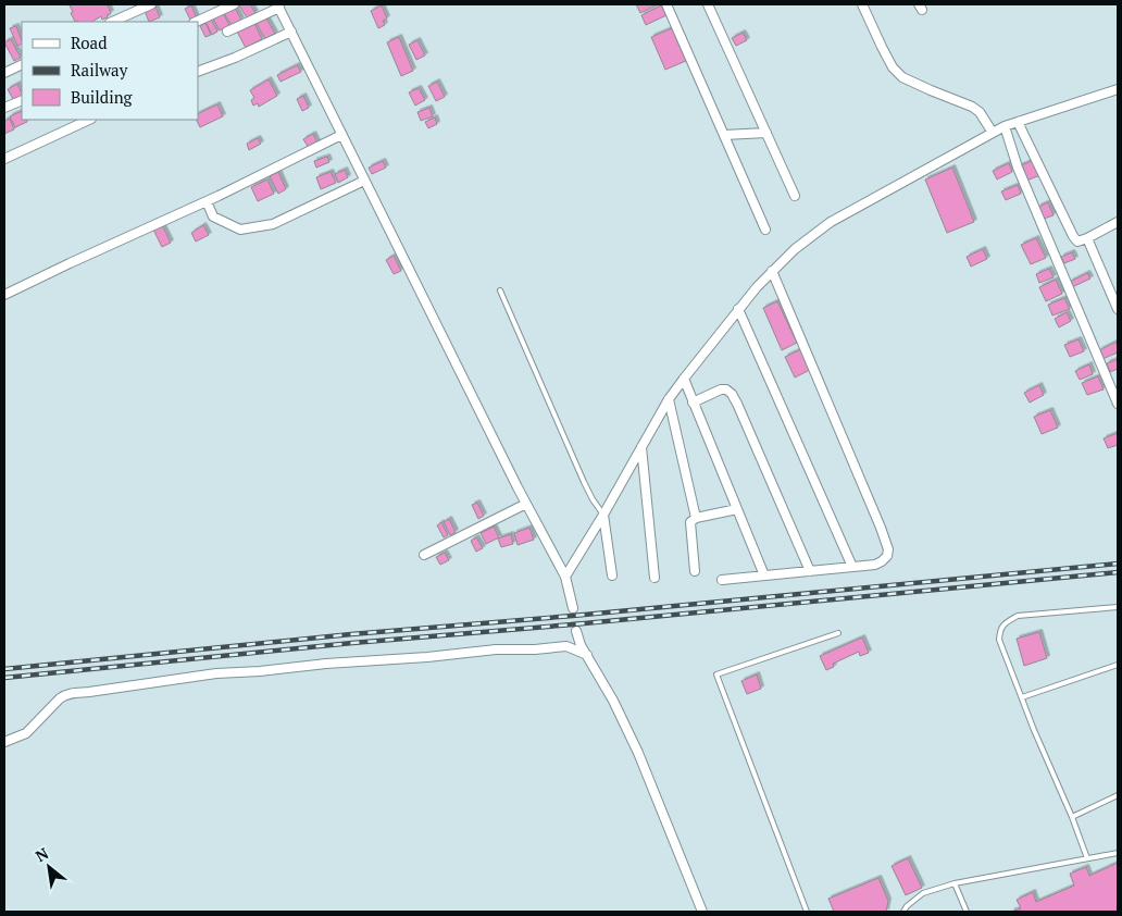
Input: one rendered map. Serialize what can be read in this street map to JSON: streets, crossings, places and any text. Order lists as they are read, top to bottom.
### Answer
{
  "legend": ["Road", "Railway", "Building"],
  "north": "top left"
}
